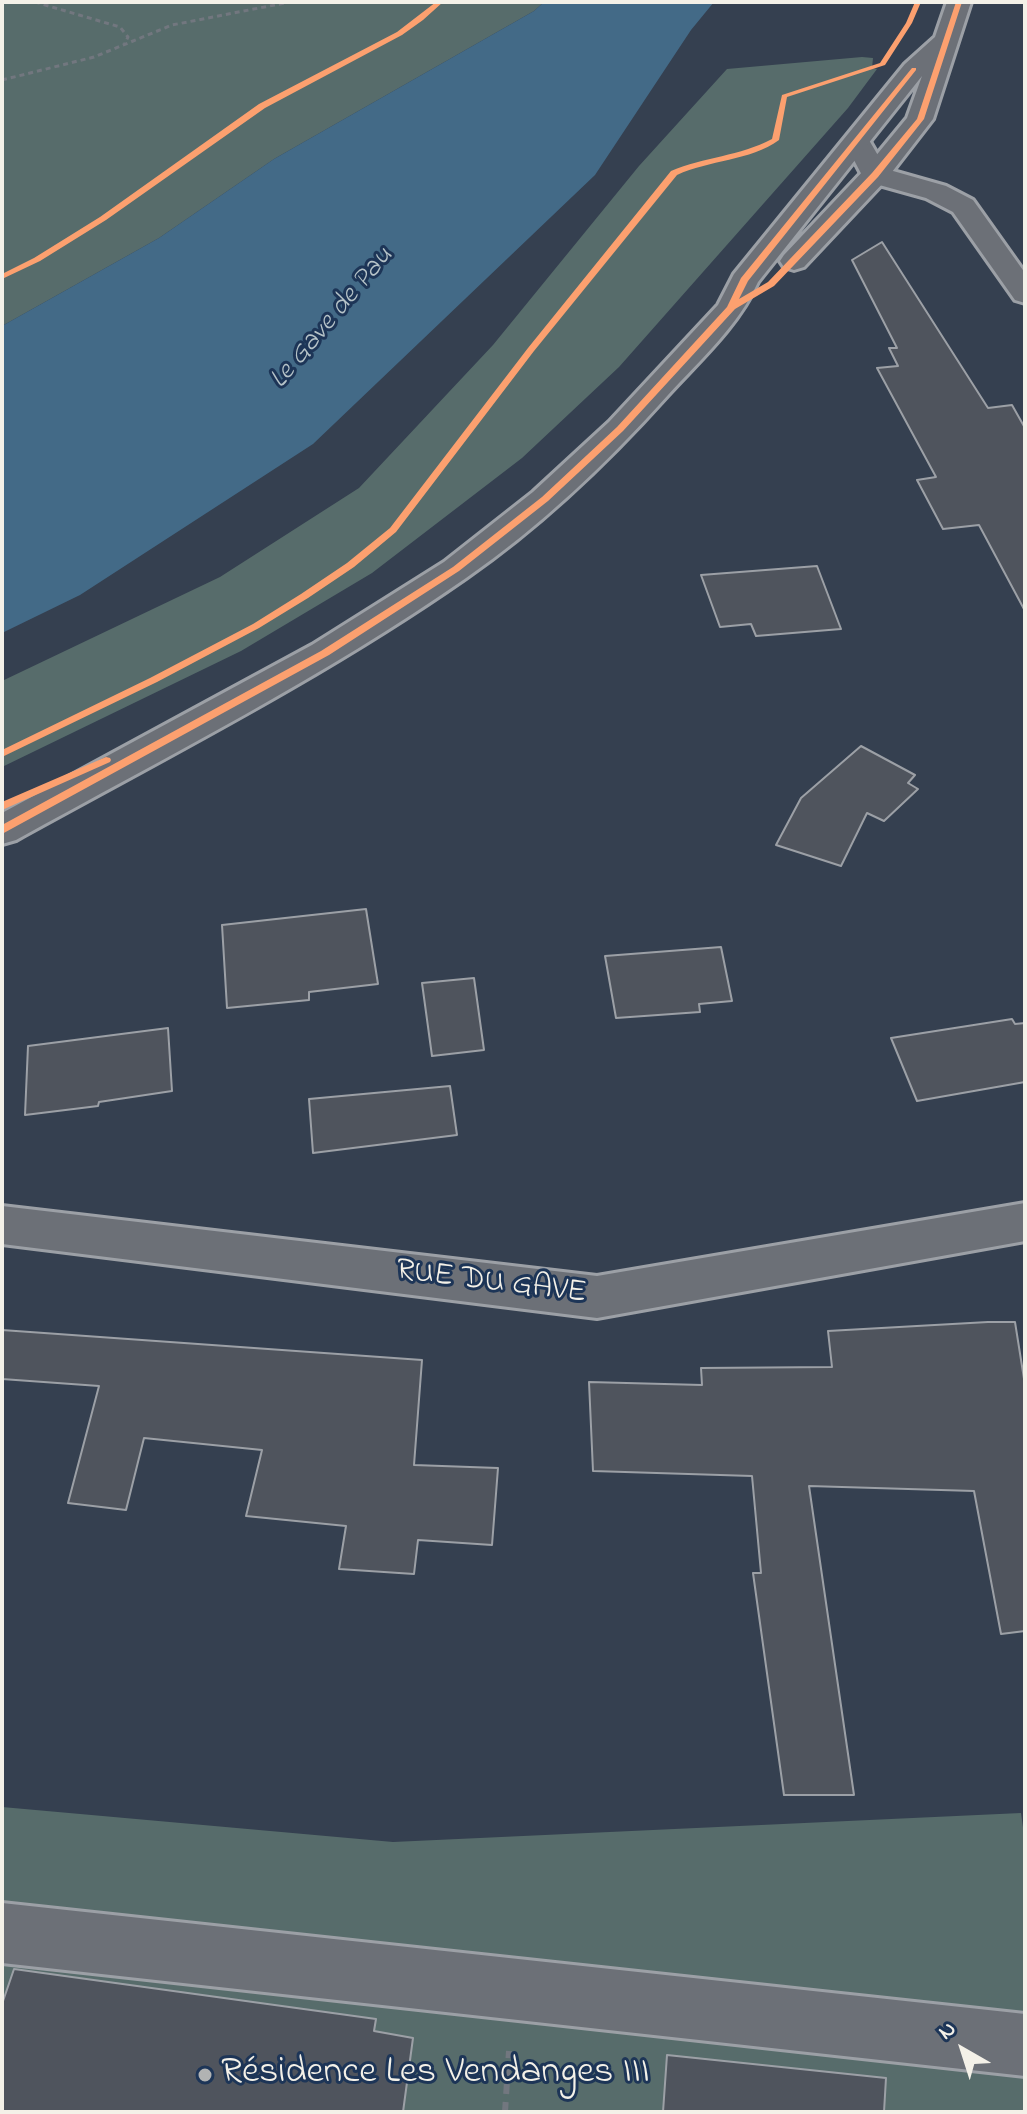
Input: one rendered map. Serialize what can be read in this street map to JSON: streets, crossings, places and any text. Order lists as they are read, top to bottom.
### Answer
{
  "streets": {
    "main road": ["RUE DU GAVE"]
  },
  "water": ["Le Gave de Pau"],
  "places": ["Résidence Les Vendanges III"],
  "north": "top left"
}
